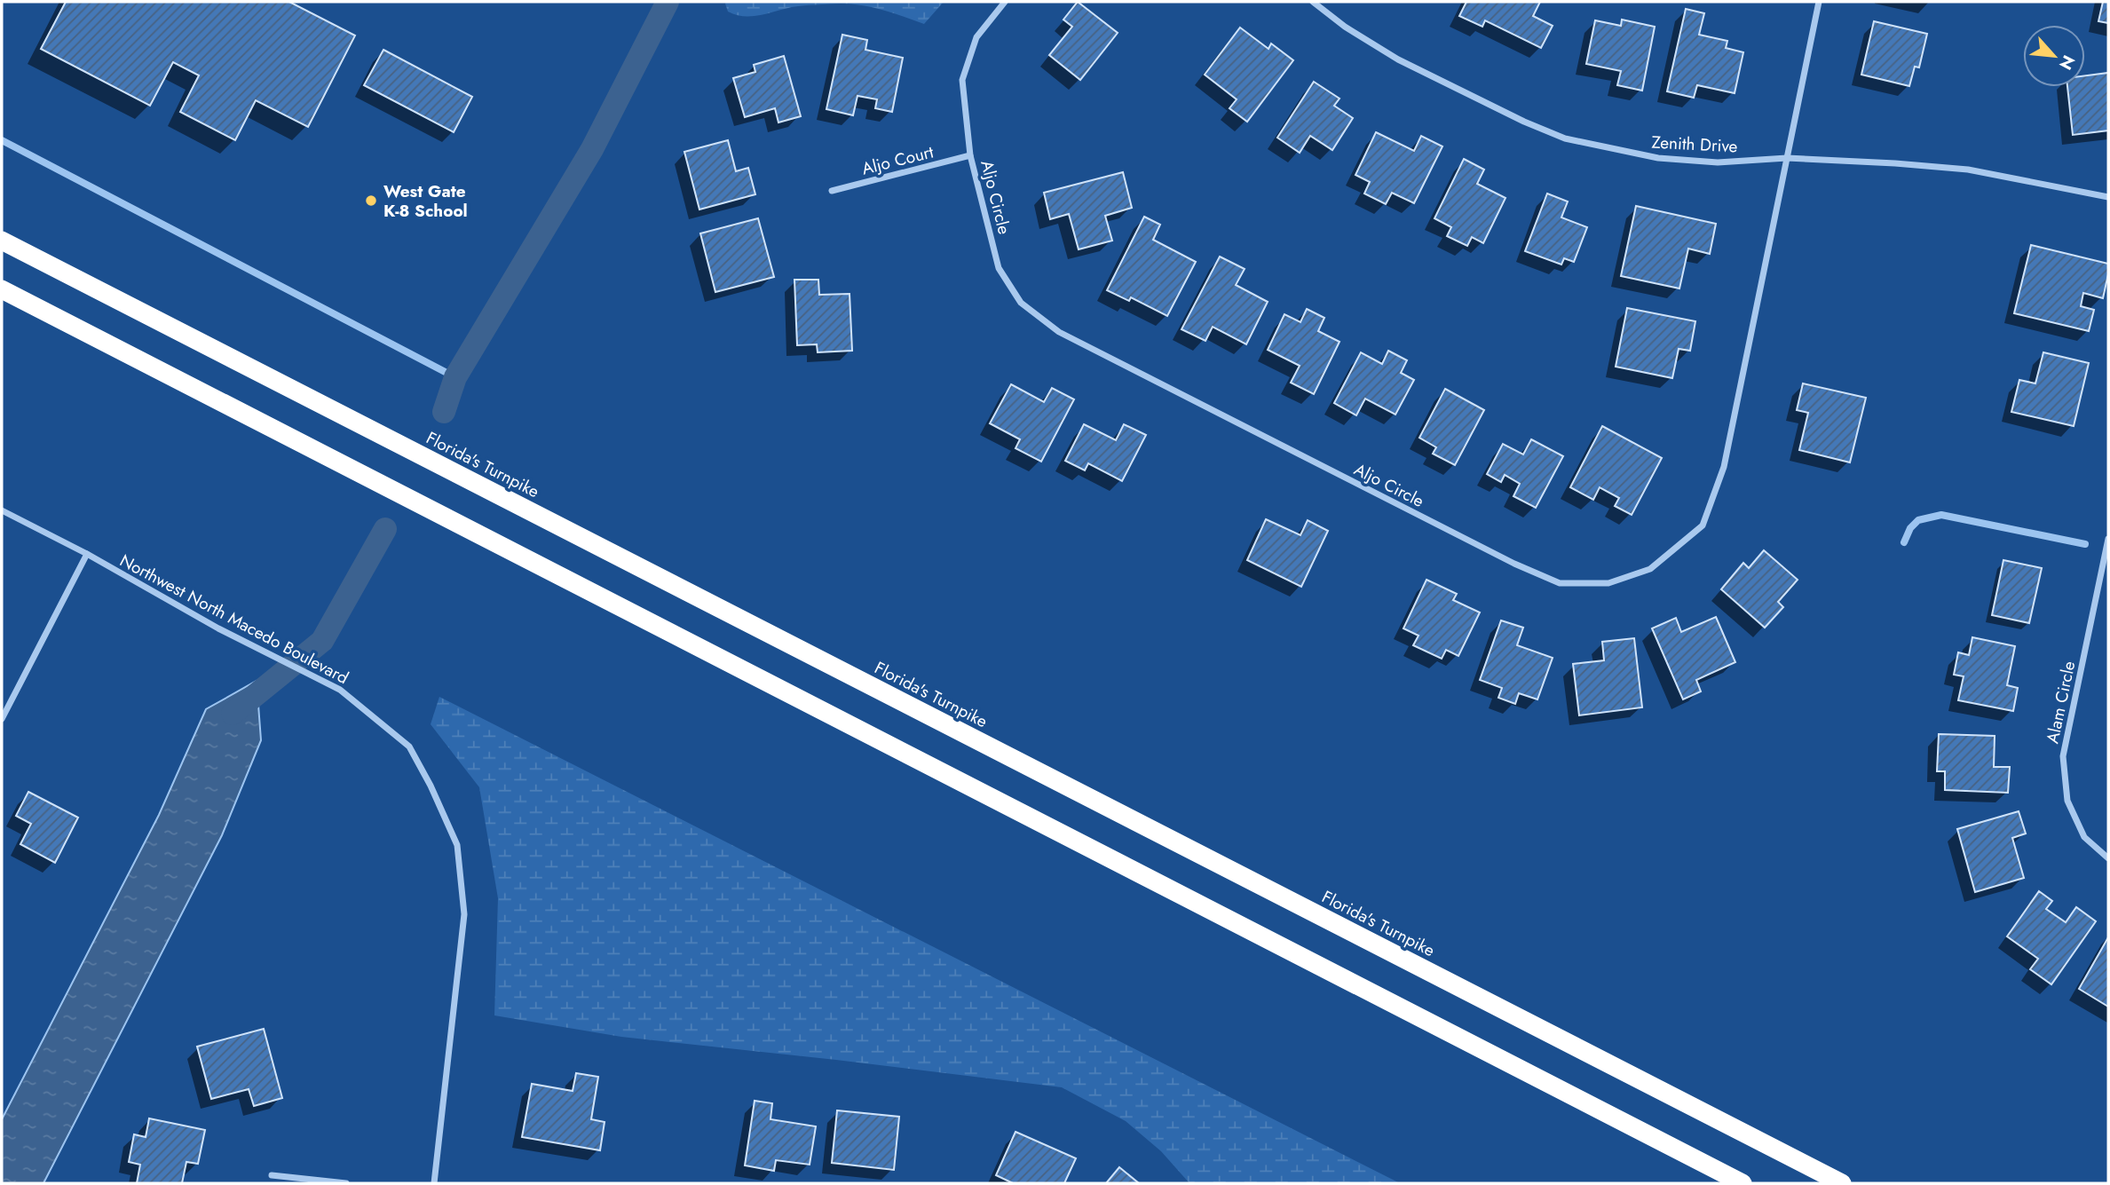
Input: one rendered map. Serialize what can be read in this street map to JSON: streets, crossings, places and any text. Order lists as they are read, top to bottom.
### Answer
{
  "streets": {
    "highway": ["Florida's Turnpike"],
    "street": [
      "Zenith Drive",
      "Aljo Court",
      "Aljo Circle",
      "Northwest North Macedo Boulevard",
      "Alam Circle"
    ]
  },
  "crossings": [
    ["Zenith Drive", "Aljo Circle"],
    ["Aljo Court", "Aljo Circle"]
  ],
  "places": ["West Gate K-8 School"],
  "north": "bottom right"
}
